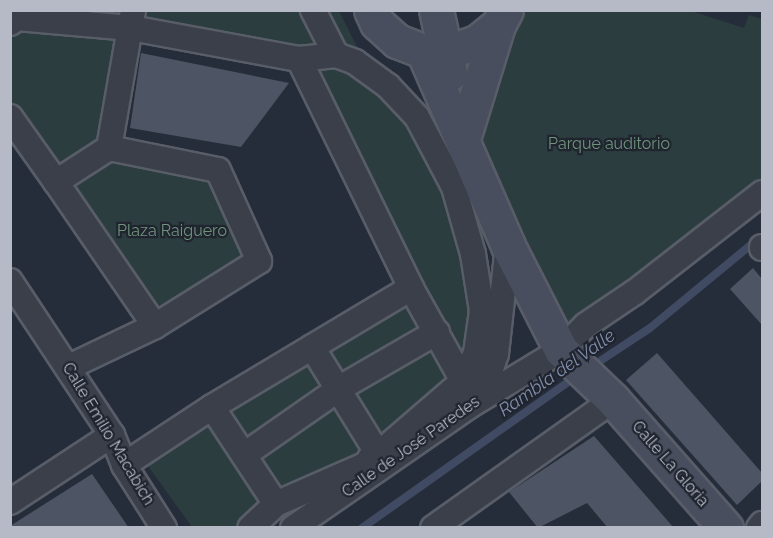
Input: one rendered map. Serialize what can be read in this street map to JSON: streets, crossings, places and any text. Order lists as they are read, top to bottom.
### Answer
{
  "streets": {
    "main road": ["Calle La Gloria"],
    "street": ["Calle Emilio Macabich", "Calle de José Paredes"]
  },
  "crossings": [
    ["Calle de José Paredes", "Calle La Gloria"]
  ],
  "water": ["Rambla del Valle"],
  "parks": ["Parque auditorio", "Plaza Raiguero"]
}
